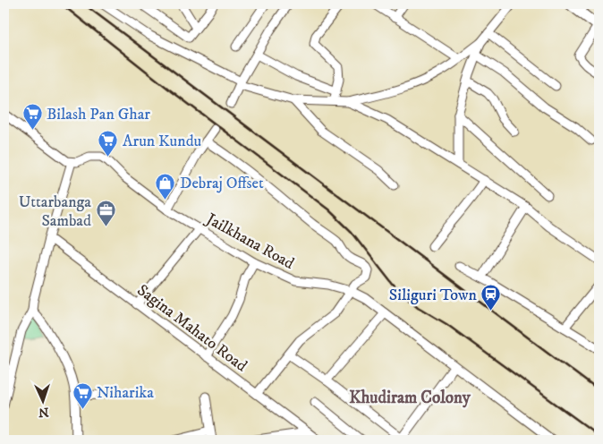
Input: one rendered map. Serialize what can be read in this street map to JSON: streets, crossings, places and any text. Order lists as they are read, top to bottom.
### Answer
{
  "streets": {
    "street": ["Jailkhana Road", "Sagina Mahato Road"]
  },
  "districts": ["Khudiram Colony"],
  "places": {
    "supermarket": ["Bilash Pan Ghar", "Arun Kundu", "Niharika"],
    "shop": ["Debraj Offset"],
    "office": ["Uttarbanga Sambad"],
    "station": ["Siliguri Town"]
  },
  "north": "bottom"
}
